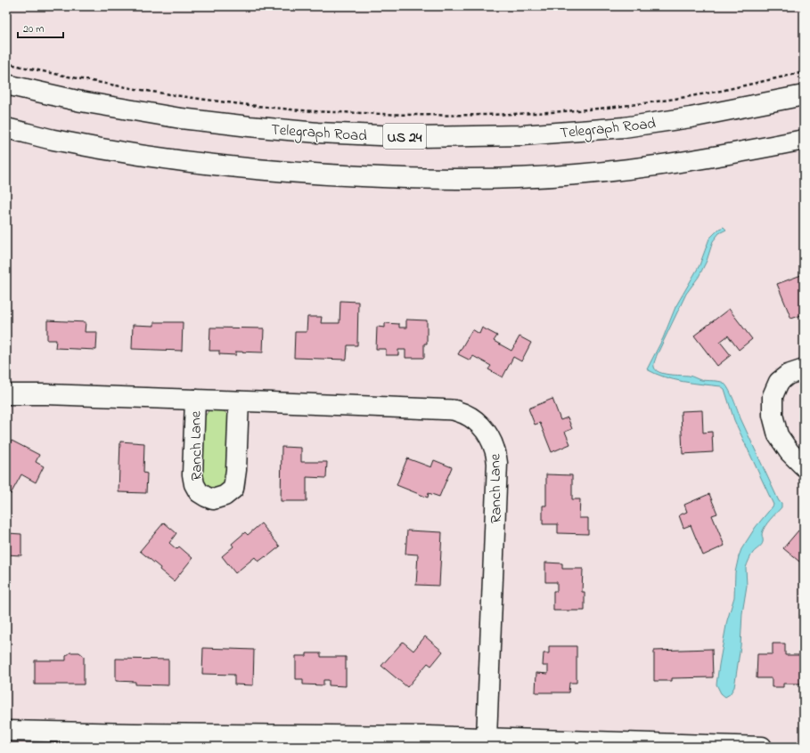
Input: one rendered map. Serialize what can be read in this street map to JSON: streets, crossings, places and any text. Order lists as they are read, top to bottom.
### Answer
{
  "streets": {
    "main road": ["Telegraph Road", "US 24", "Ranch Lane"]
  },
  "scale_bar": "20 m"
}
